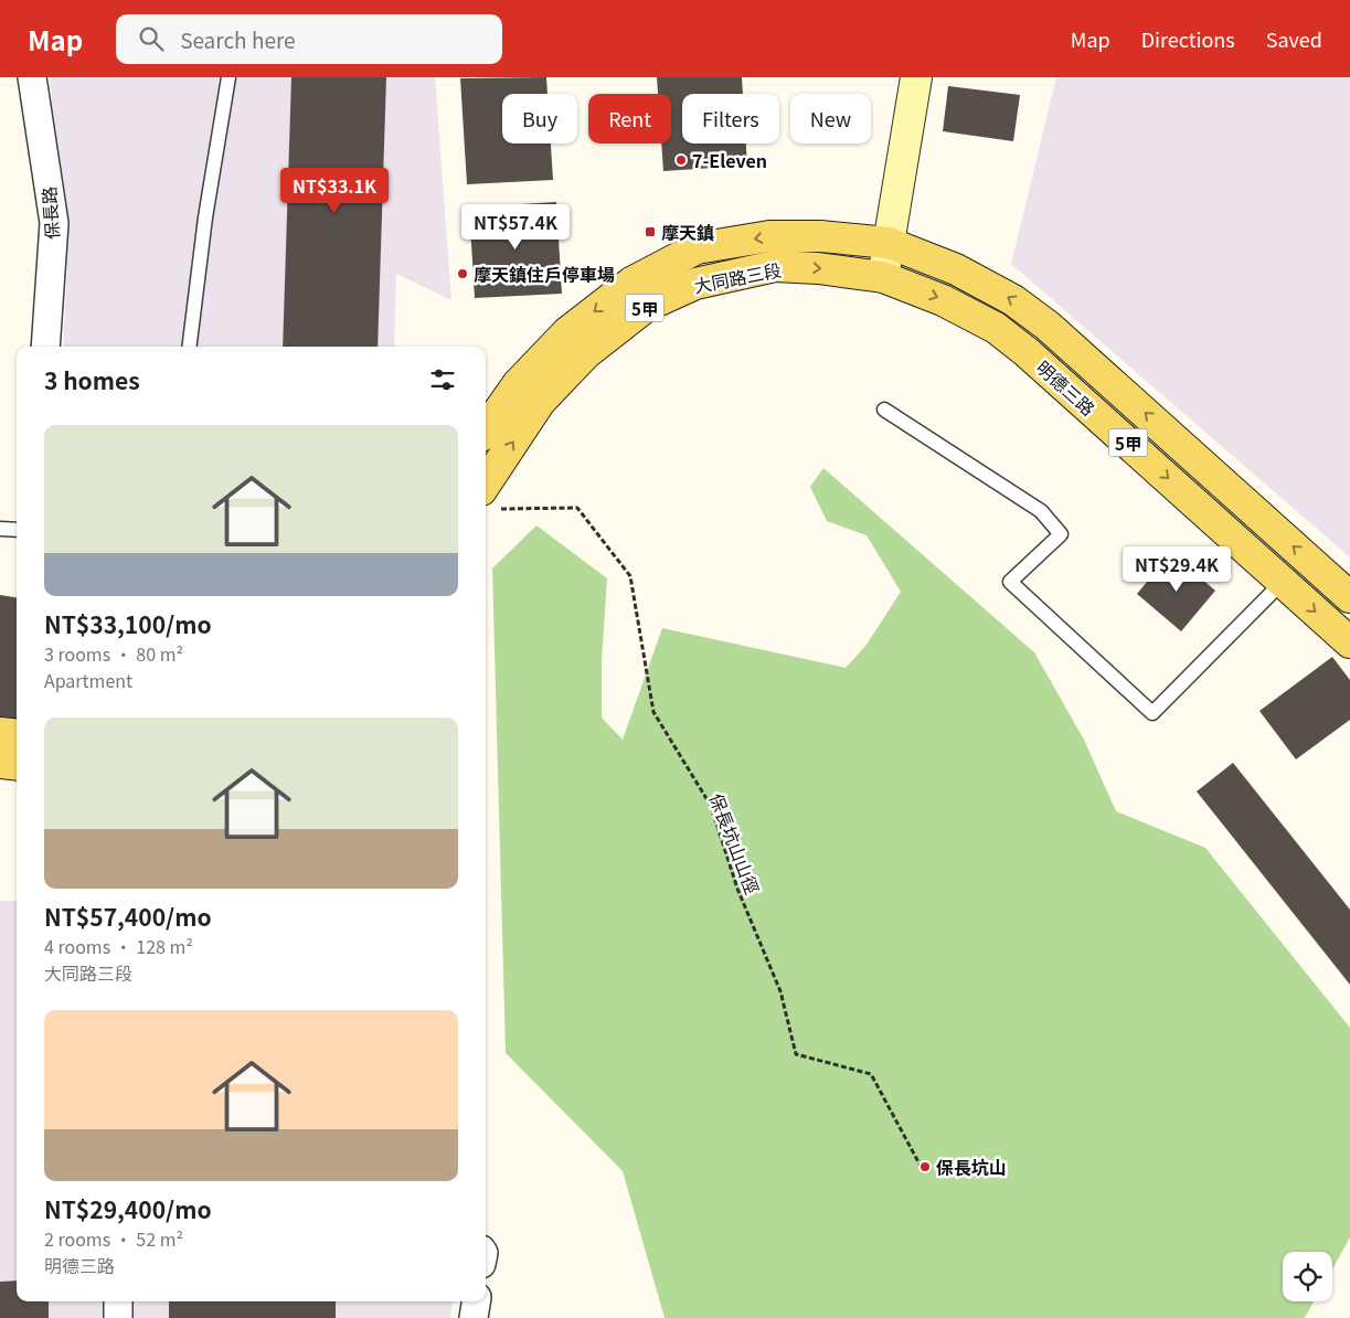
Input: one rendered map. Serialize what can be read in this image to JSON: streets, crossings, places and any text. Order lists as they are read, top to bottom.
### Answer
{
  "streets": {
    "main road": ["大同路三段", "5甲", "明德三路"],
    "street": ["保長路"],
    "path": ["保長坑山山徑"]
  },
  "crossings": [
    ["大同路三段", "明德三路"],
    ["大同路三段", "保長坑山山徑"]
  ],
  "places": {
    "other": ["7-Eleven", "摩天鎮住戶停車場", "保長坑山"],
    "transit": ["摩天鎮"]
  },
  "page": {
    "header": "Map",
    "search": "Search here",
    "nav": ["Map", "Directions", "Saved"],
    "chip": [
      "Buy",
      "Rent",
      "Filters",
      "New"
    ],
    "price": ["NT$33.1K", "NT$57.4K", "NT$29.4K"],
    "heading": "3 homes",
    "list": [
      {
        "name": "NT$33,100/mo",
        "note": "3 rooms · 80 m² · Apartment"
      },
      {
        "name": "NT$57,400/mo",
        "note": "4 rooms · 128 m² · 大同路三段"
      },
      {
        "name": "NT$29,400/mo",
        "note": "2 rooms · 52 m² · 明德三路"
      }
    ]
  }
}
